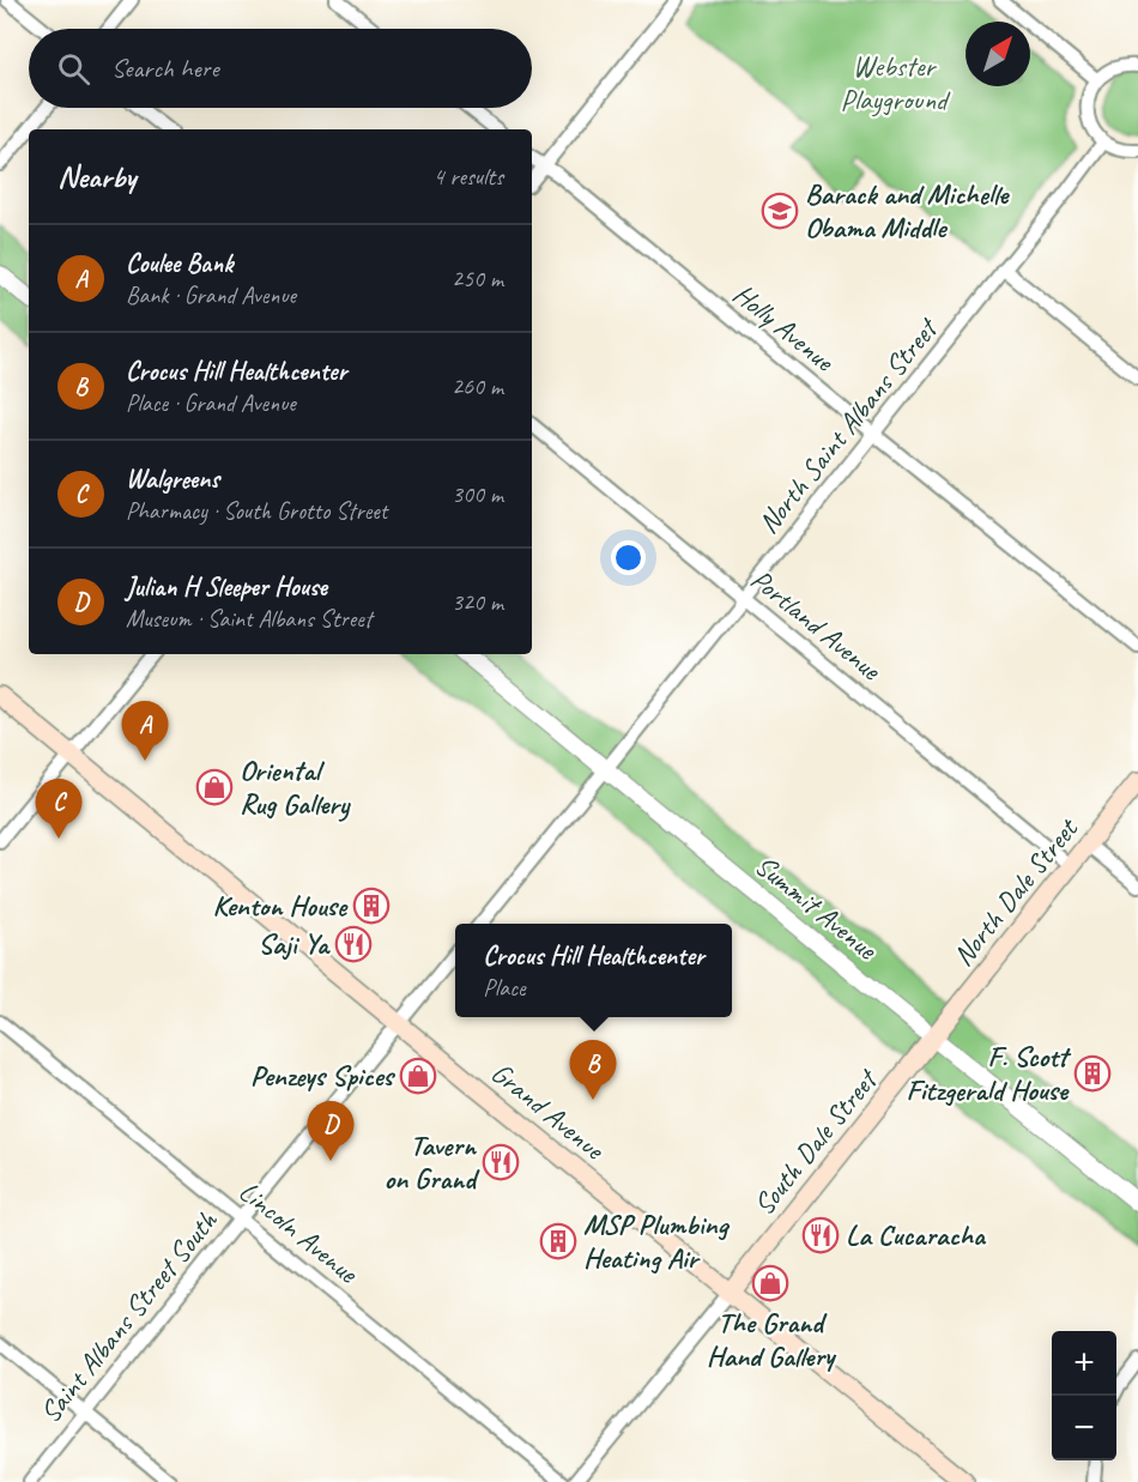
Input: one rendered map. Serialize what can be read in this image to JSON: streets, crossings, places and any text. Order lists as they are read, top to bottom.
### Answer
{
  "streets": {
    "main road": ["North Dale Street", "Grand Avenue", "South Dale Street"],
    "street": [
      "Holly Avenue",
      "North Saint Albans Street",
      "Portland Avenue",
      "Summit Avenue",
      "Lincoln Avenue",
      "Saint Albans Street South"
    ]
  },
  "crossings": [
    ["Holly Avenue", "North Saint Albans Street"],
    ["North Saint Albans Street", "Portland Avenue"],
    ["North Saint Albans Street", "Summit Avenue"],
    ["Portland Avenue", "North Dale Street"],
    ["North Dale Street", "Summit Avenue"],
    ["North Dale Street", "South Dale Street"],
    ["Summit Avenue", "South Dale Street"],
    ["Grand Avenue", "South Dale Street"],
    ["Grand Avenue", "Saint Albans Street South"],
    ["Lincoln Avenue", "Saint Albans Street South"]
  ],
  "parks": ["Webster Playground"],
  "places": {
    "school or university": ["Barack and Michelle Obama Middle"],
    "shop": ["Oriental Rug Gallery", "Penzeys Spices", "The Grand Hand Gallery"],
    "building": ["Kenton House", "F. Scott Fitzgerald House", "MSP Plumbing Heating Air"],
    "restaurant": ["Saji Ya", "Tavern on Grand", "La Cucaracha"]
  },
  "north": "top right",
  "page": {
    "search": "Search here",
    "heading": ["Nearby", "4 results"],
    "list": [
      {
        "mark": "A",
        "name": "Coulee Bank",
        "note": "Bank · Grand Avenue",
        "value": "250 m"
      },
      {
        "mark": "B",
        "name": "Crocus Hill Healthcenter",
        "note": "Place · Grand Avenue",
        "value": "260 m"
      },
      {
        "mark": "C",
        "name": "Walgreens",
        "note": "Pharmacy · South Grotto Street",
        "value": "300 m"
      },
      {
        "mark": "D",
        "name": "Julian H Sleeper House",
        "note": "Museum · Saint Albans Street",
        "value": "320 m"
      }
    ],
    "pins": [
      "A",
      "C",
      "B",
      "D"
    ],
    "popup": ["Crocus Hill Healthcenter", "Place"],
    "map_buttons": ["+", "−"]
  }
}
